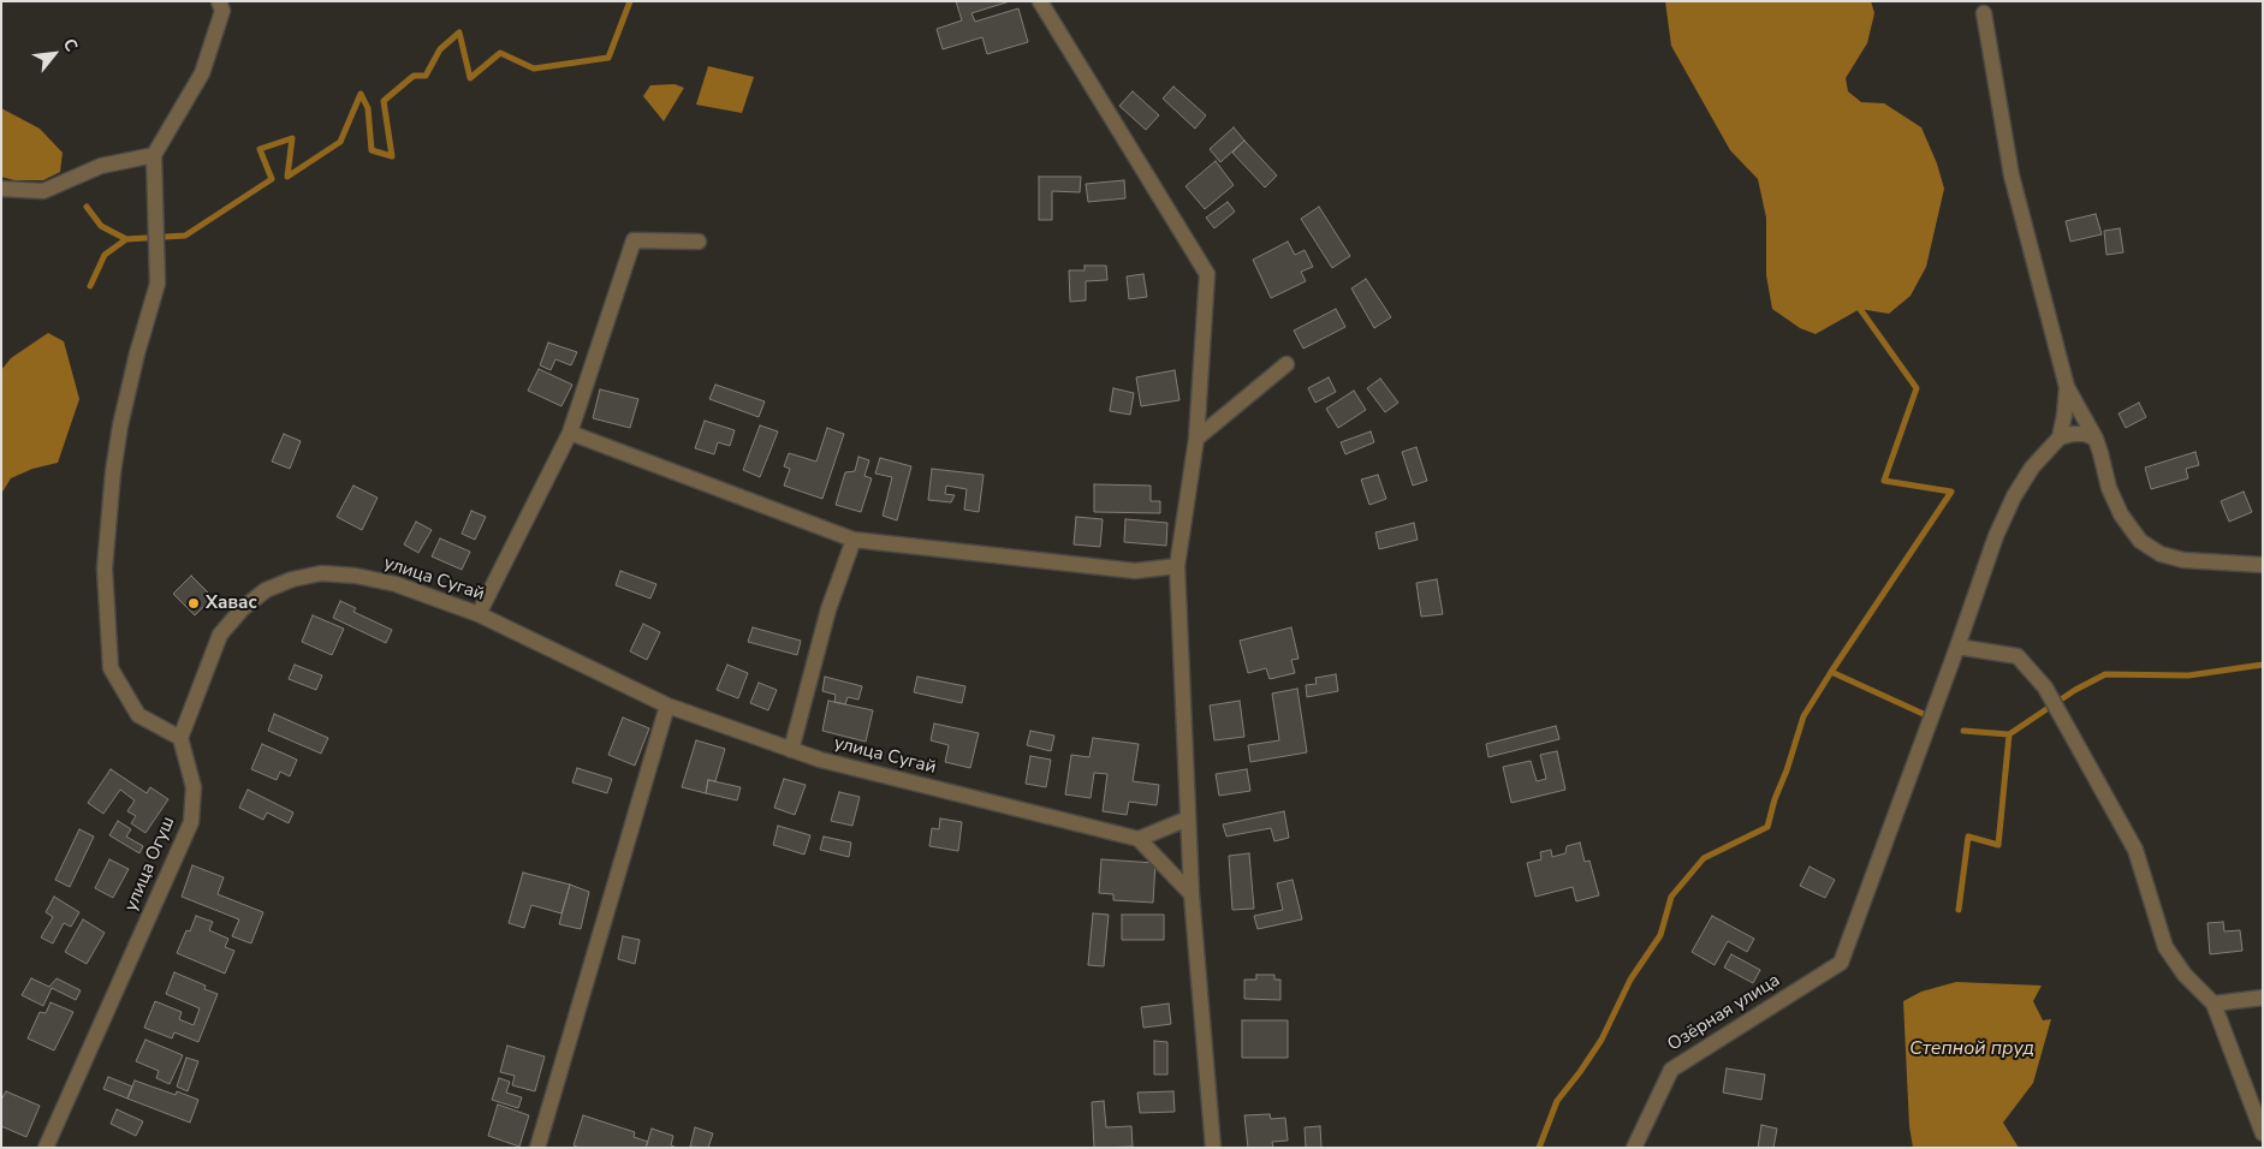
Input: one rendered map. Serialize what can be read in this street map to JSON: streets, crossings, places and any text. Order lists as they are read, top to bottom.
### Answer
{
  "streets": {
    "street": ["улица Сугай", "улица Огуш", "Озёрная улица"]
  },
  "crossings": [
    ["улица Сугай", "улица Огуш"]
  ],
  "water": ["Степной пруд"],
  "places": ["Хавас"],
  "north": "top right"
}
